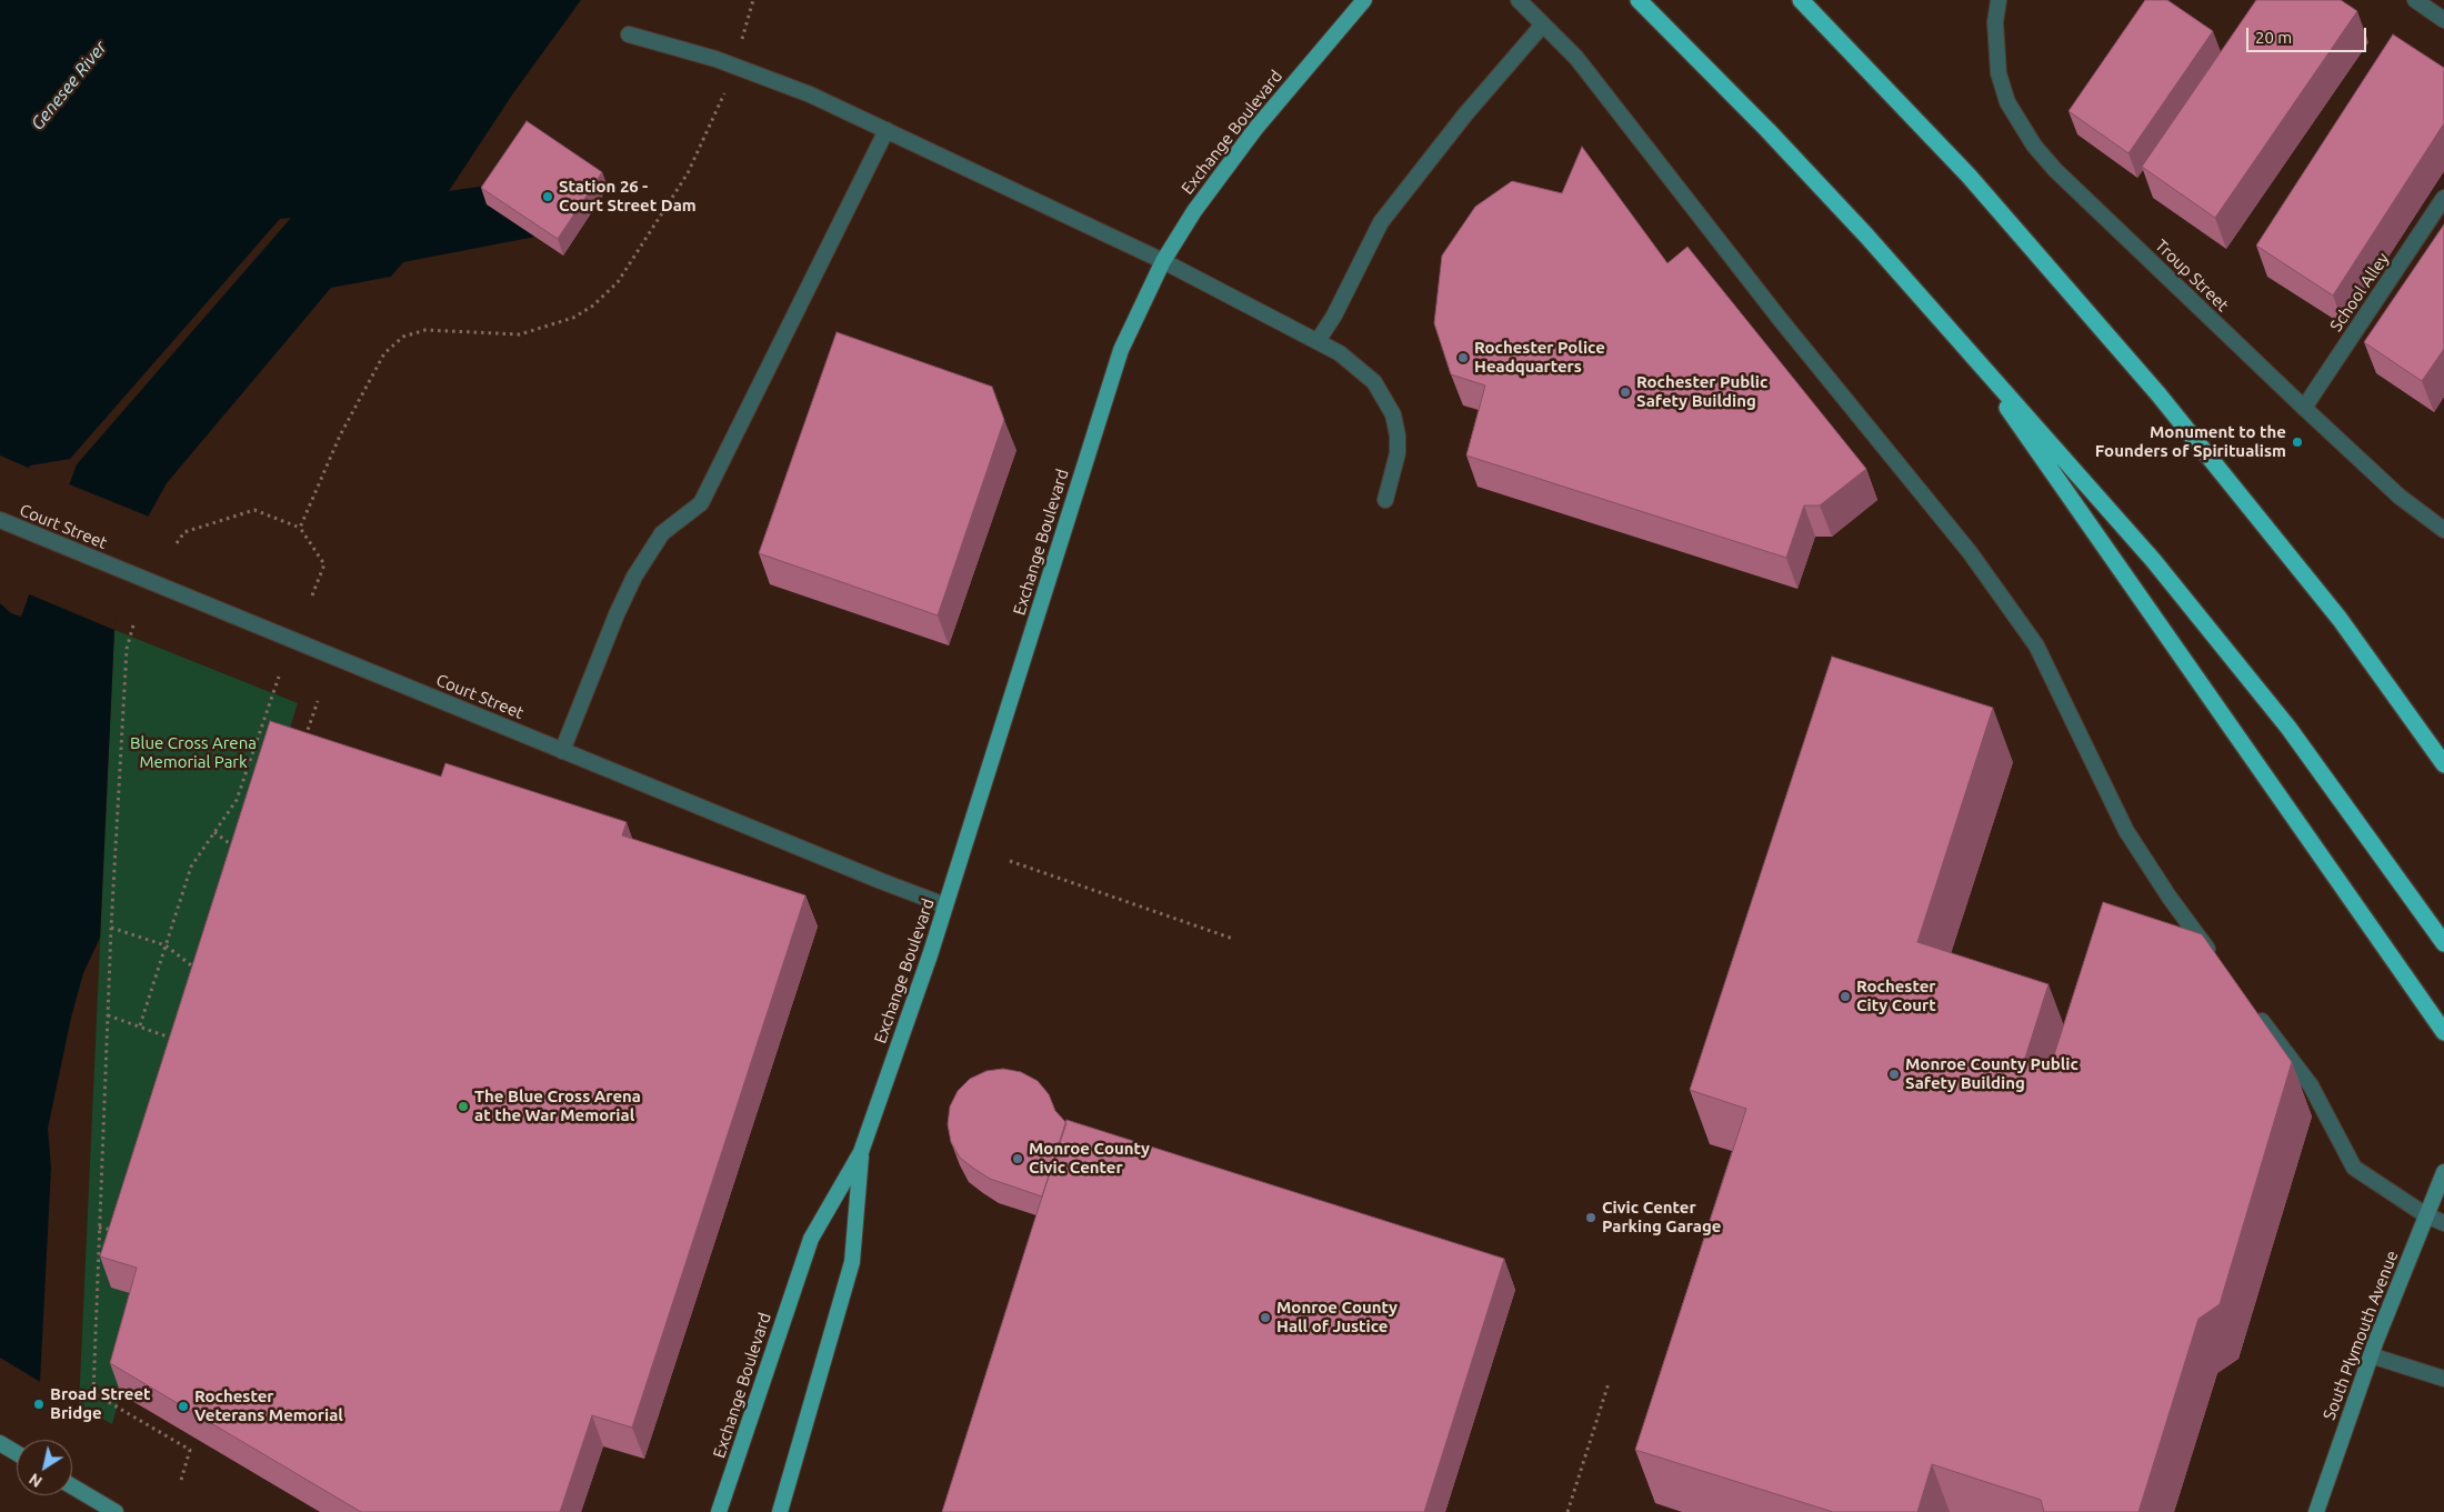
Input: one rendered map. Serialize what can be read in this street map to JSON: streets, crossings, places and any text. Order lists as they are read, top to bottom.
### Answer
{
  "streets": {
    "main road": ["Exchange Boulevard", "South Plymouth Avenue"],
    "street": ["Troup Street", "School Alley", "Court Street"]
  },
  "crossings": [
    ["Exchange Boulevard", "Court Street"],
    ["Troup Street", "School Alley"]
  ],
  "water": ["Genesee River"],
  "parks": ["Blue Cross Arena Memorial Park"],
  "places": [
    "Station 26 - Court Street Dam",
    "Rochester Police Headquarters",
    "Rochester Public Safety Building",
    "Monument to the Founders of Spiritualism",
    "Rochester City Court",
    "Monroe County Public Safety Building",
    "The Blue Cross Arena at the War Memorial",
    "Monroe County Civic Center",
    "Civic Center Parking Garage",
    "Monroe County Hall of Justice",
    "Broad Street Bridge",
    "Rochester Veterans Memorial"
  ],
  "scale_bar": "20 m",
  "north": "bottom left"
}
